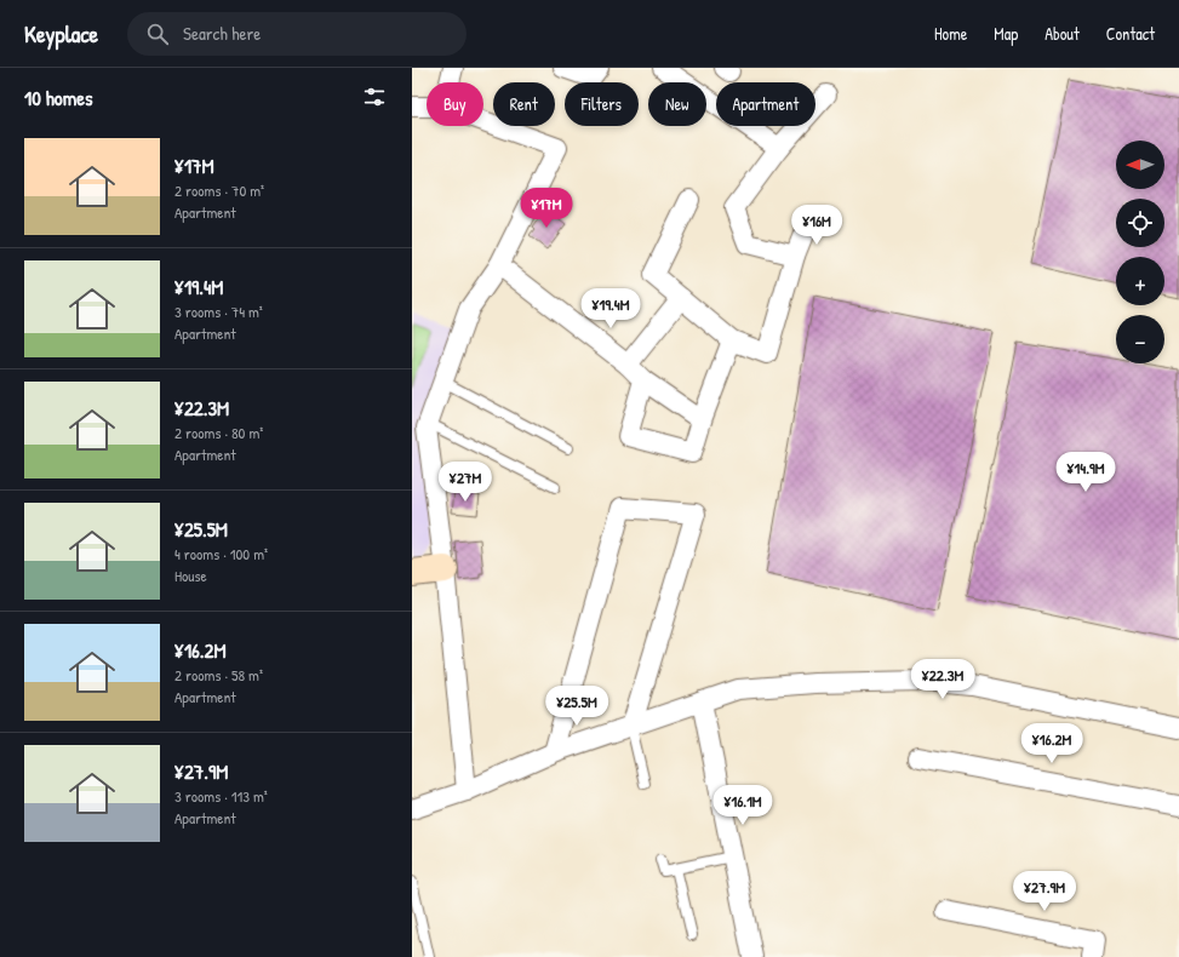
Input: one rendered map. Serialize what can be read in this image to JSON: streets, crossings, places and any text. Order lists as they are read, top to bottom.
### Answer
{
  "north": "left",
  "page": {
    "header": "Keyplace",
    "search": "Search here",
    "nav": [
      "Home",
      "Map",
      "About",
      "Contact"
    ],
    "heading": "10 homes",
    "chip": [
      "Buy",
      "Rent",
      "Filters",
      "New",
      "Apartment"
    ],
    "list": [
      {
        "name": "¥17M",
        "note": "2 rooms · 70 m² · Apartment"
      },
      {
        "name": "¥19.4M",
        "note": "3 rooms · 74 m² · Apartment"
      },
      {
        "name": "¥22.3M",
        "note": "2 rooms · 80 m² · Apartment"
      },
      {
        "name": "¥25.5M",
        "note": "4 rooms · 100 m² · House"
      },
      {
        "name": "¥16.2M",
        "note": "2 rooms · 58 m² · Apartment"
      },
      {
        "name": "¥27.9M",
        "note": "3 rooms · 113 m² · Apartment"
      }
    ],
    "map_buttons": ["+", "−"],
    "price": [
      "¥17M",
      "¥16M",
      "¥19.4M",
      "¥14.9M",
      "¥27M",
      "¥22.3M",
      "¥25.5M",
      "¥16.2M",
      "¥16.1M",
      "¥27.9M"
    ]
  }
}
